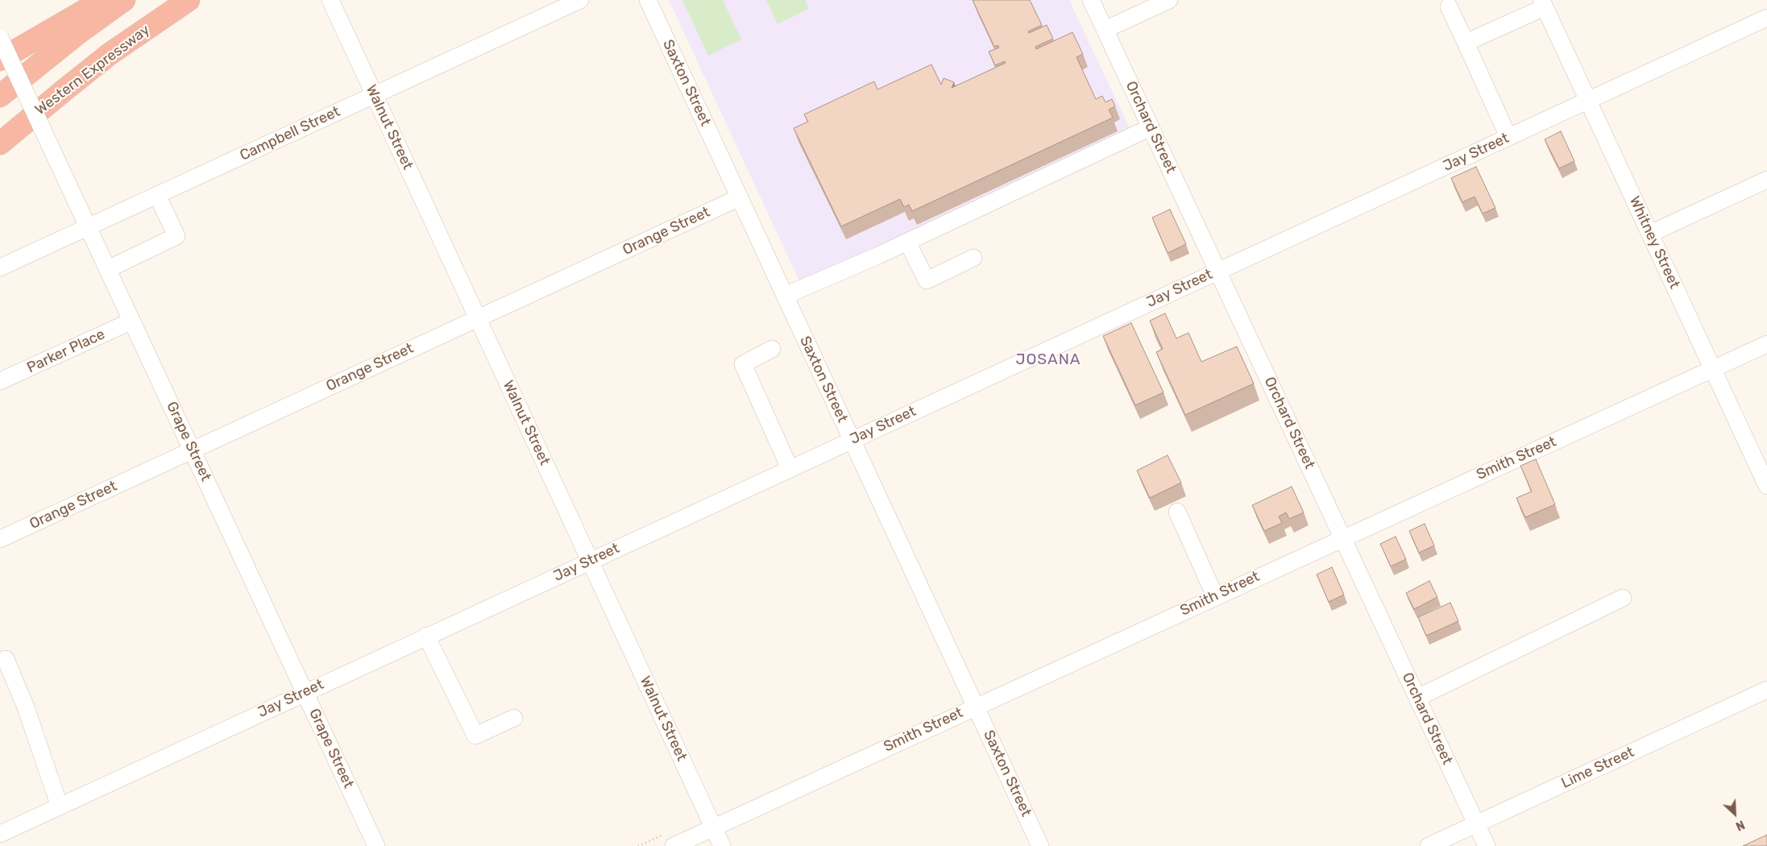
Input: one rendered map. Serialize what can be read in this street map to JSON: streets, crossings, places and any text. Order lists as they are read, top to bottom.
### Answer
{
  "streets": {
    "highway": ["Western Expressway"],
    "street": [
      "Saxton Street",
      "Walnut Street",
      "Orchard Street",
      "Campbell Street",
      "Jay Street",
      "Orange Street",
      "Whitney Street",
      "Parker Place",
      "Grape Street",
      "Smith Street",
      "Lime Street"
    ]
  },
  "crossings": [
    ["Saxton Street", "Jay Street"],
    ["Saxton Street", "Orange Street"],
    ["Saxton Street", "Smith Street"],
    ["Walnut Street", "Campbell Street"],
    ["Walnut Street", "Jay Street"],
    ["Walnut Street", "Orange Street"],
    ["Walnut Street", "Smith Street"],
    ["Orchard Street", "Jay Street"],
    ["Orchard Street", "Smith Street"],
    ["Orchard Street", "Lime Street"],
    ["Campbell Street", "Grape Street"],
    ["Jay Street", "Whitney Street"],
    ["Jay Street", "Grape Street"],
    ["Orange Street", "Grape Street"],
    ["Whitney Street", "Smith Street"],
    ["Parker Place", "Grape Street"]
  ],
  "districts": ["JOSANA"],
  "north": "bottom right"
}
